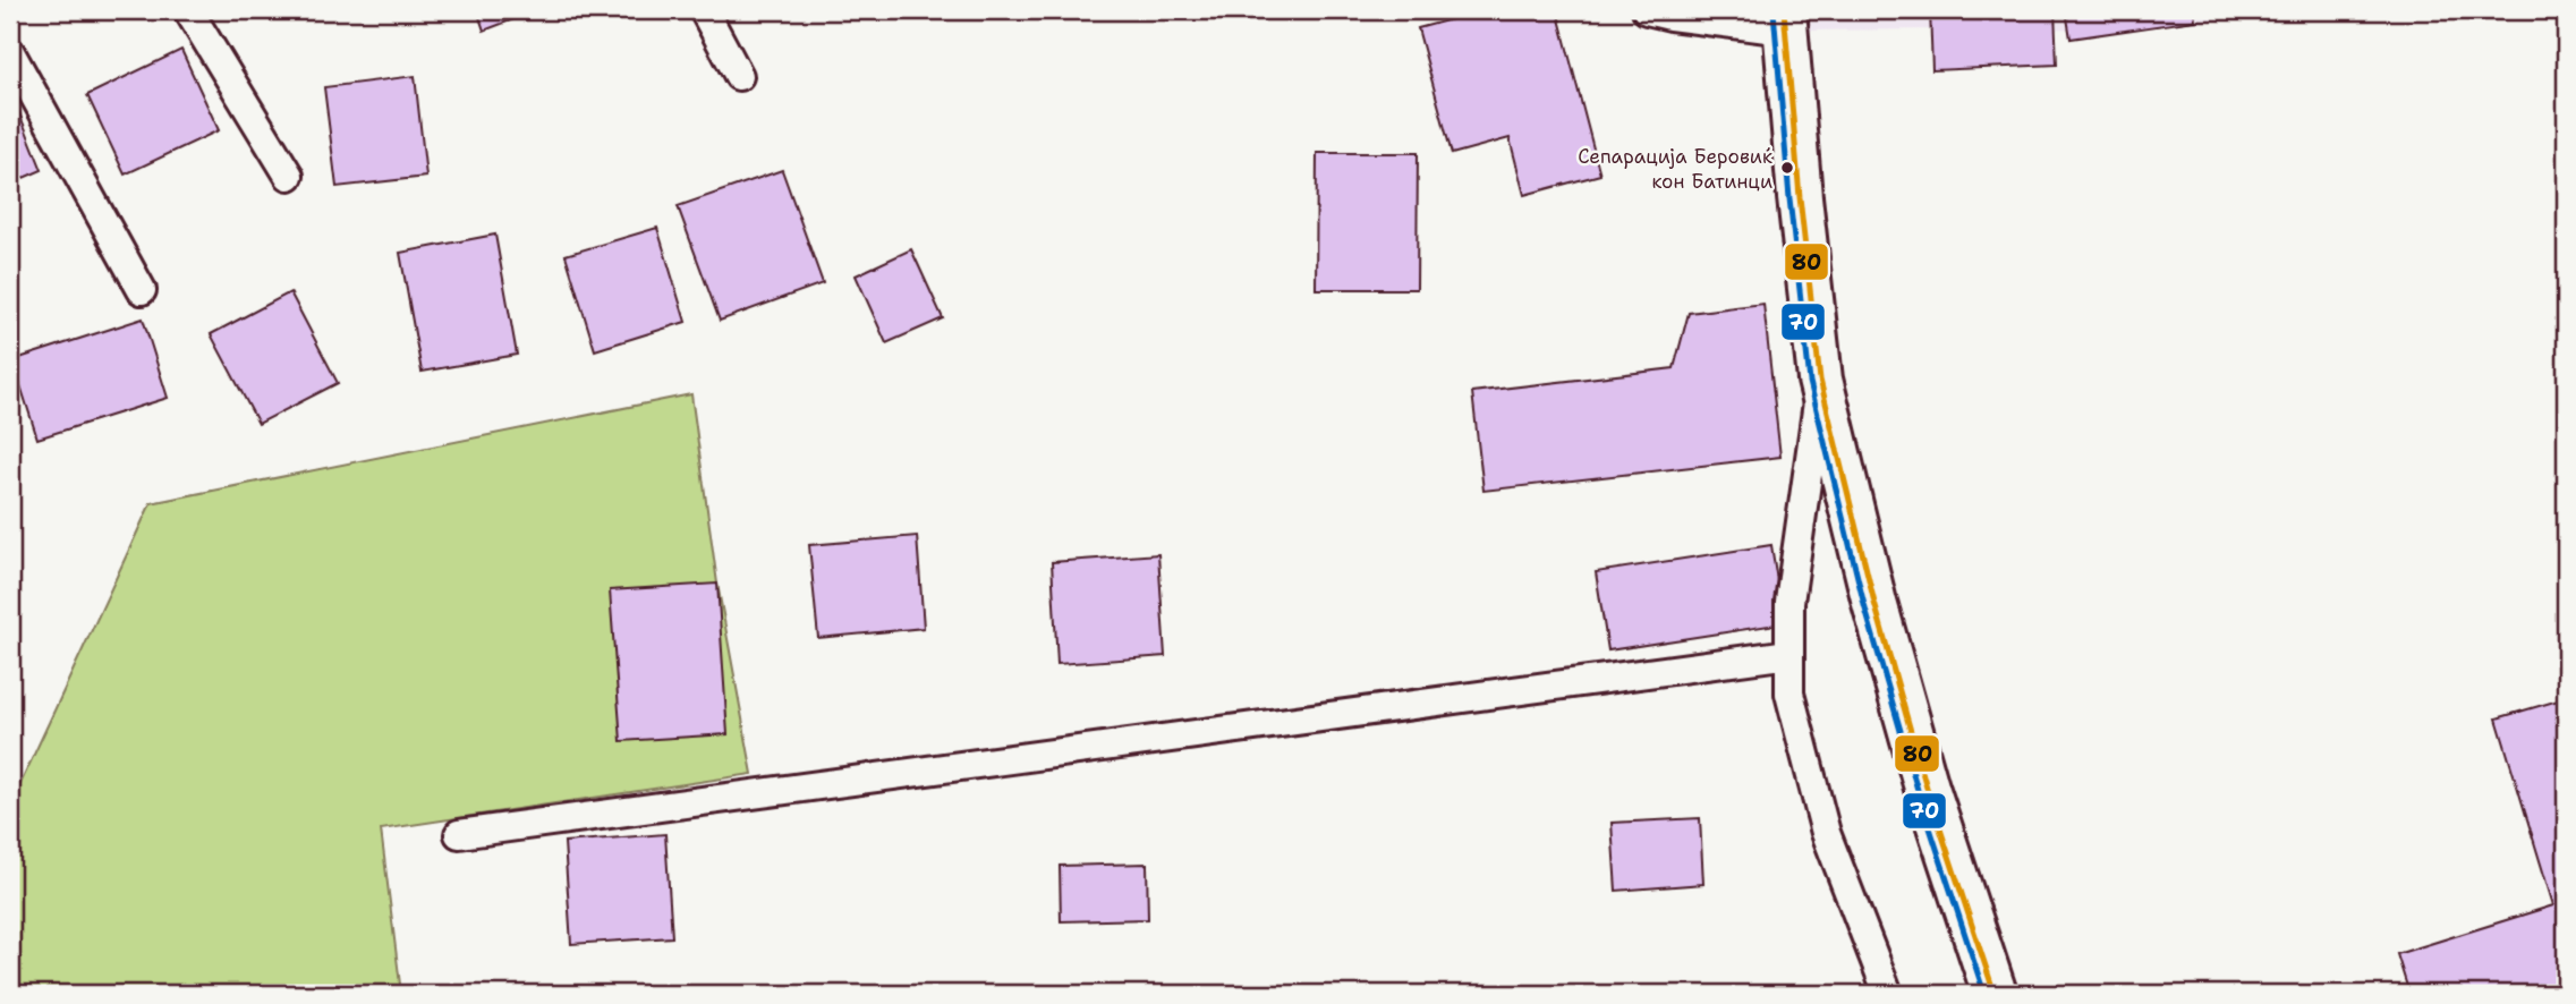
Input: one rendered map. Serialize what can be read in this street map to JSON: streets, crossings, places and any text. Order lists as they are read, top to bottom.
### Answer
{
  "places": ["Сепарација Беровиќ кон Батинци"],
  "lines": ["transit line 80", "transit line 70"]
}
